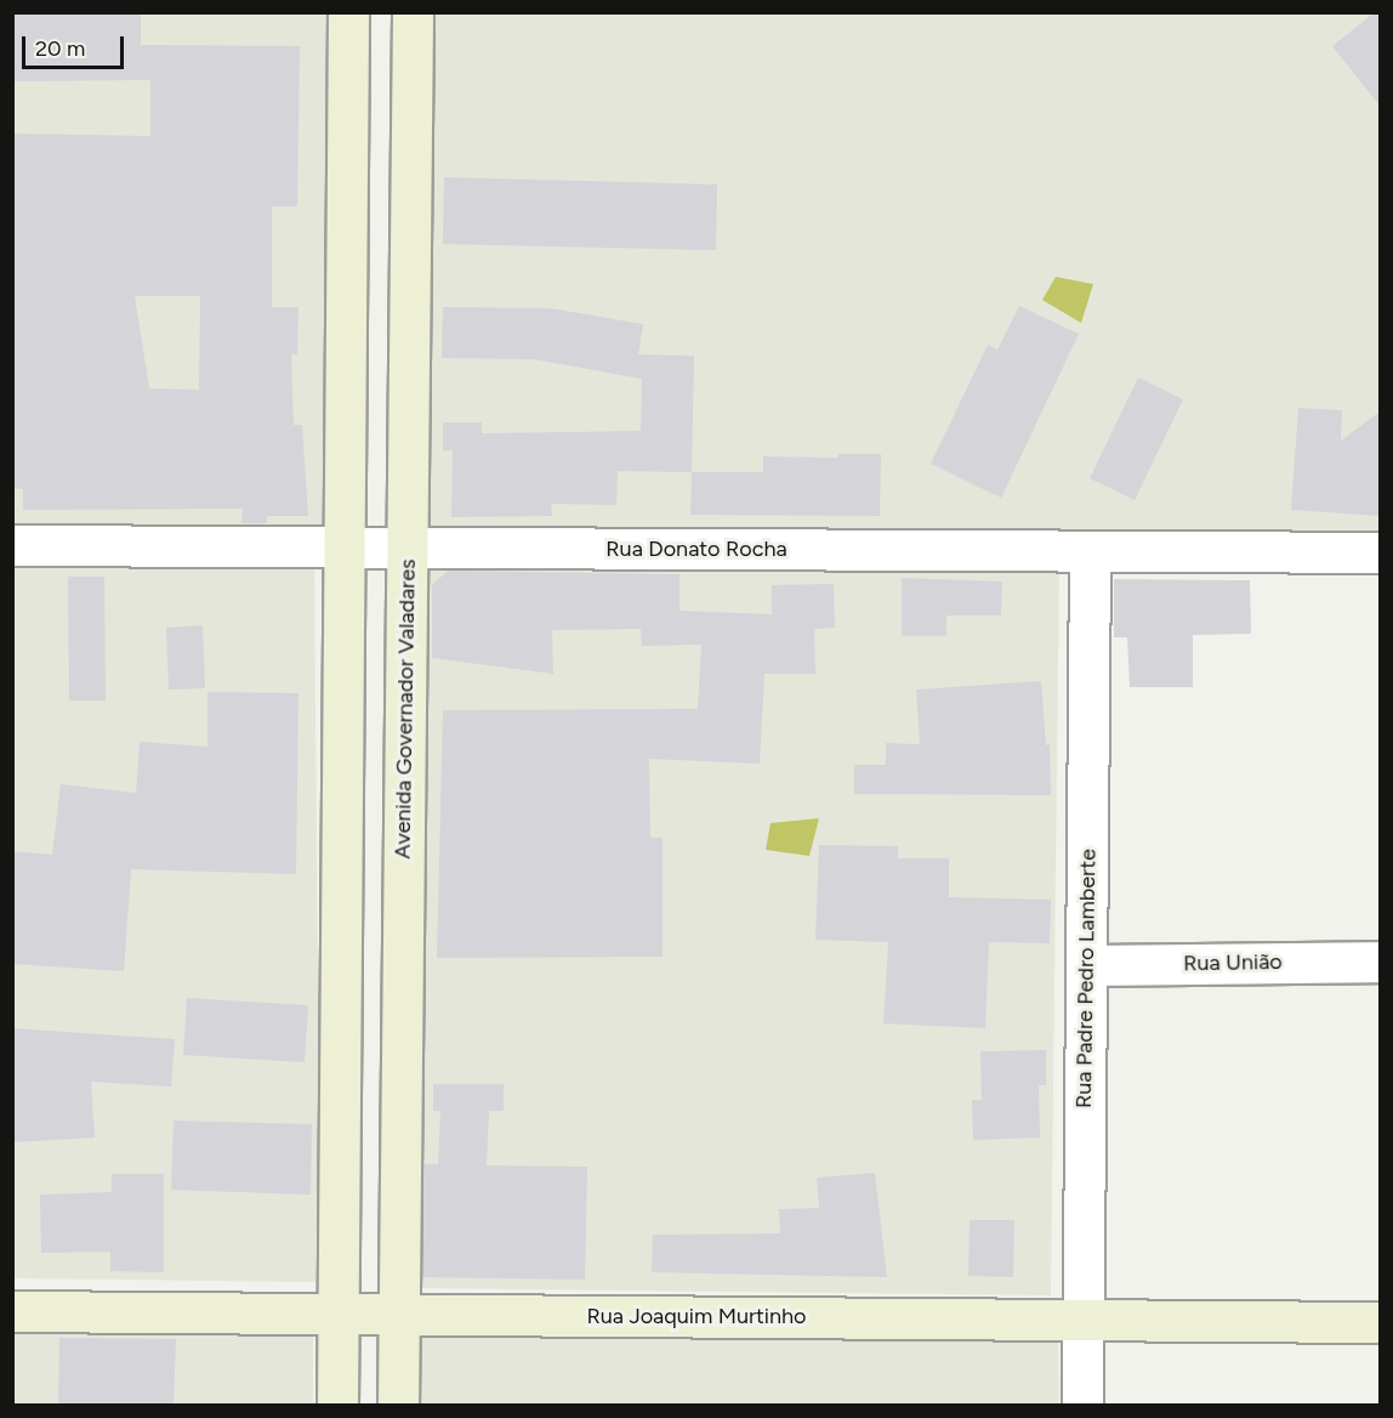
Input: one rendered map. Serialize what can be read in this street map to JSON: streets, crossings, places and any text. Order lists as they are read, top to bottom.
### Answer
{
  "streets": {
    "street": [
      "Rua Donato Rocha",
      "Avenida Governador Valadares",
      "Rua União",
      "Rua Padre Pedro Lamberte",
      "Rua Joaquim Murtinho"
    ]
  },
  "crossings": [
    ["Rua Donato Rocha", "Avenida Governador Valadares"],
    ["Rua Donato Rocha", "Rua Padre Pedro Lamberte"],
    ["Avenida Governador Valadares", "Rua Joaquim Murtinho"],
    ["Rua União", "Rua Padre Pedro Lamberte"],
    ["Rua Padre Pedro Lamberte", "Rua Joaquim Murtinho"]
  ],
  "scale_bar": "20 m"
}
